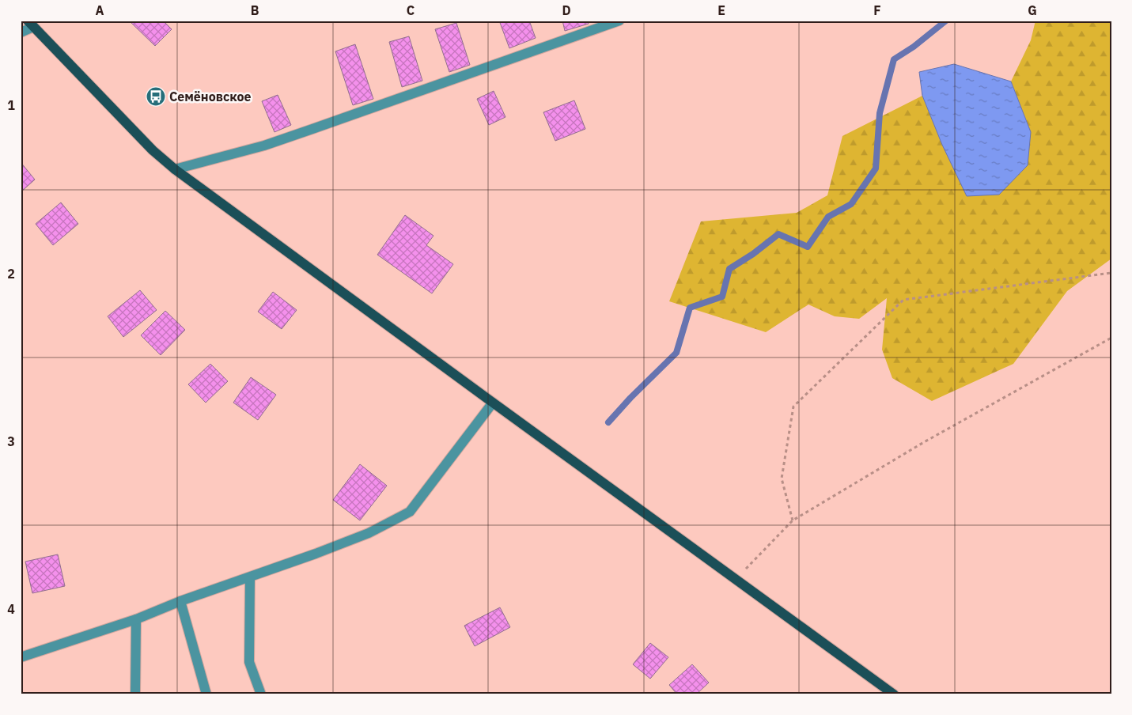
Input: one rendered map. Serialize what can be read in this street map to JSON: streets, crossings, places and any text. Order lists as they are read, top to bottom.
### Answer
{
  "places": {
    "bus stop": ["Семёновское"]
  },
  "grid": {
    "columns": [
      "A",
      "B",
      "C",
      "D",
      "E",
      "F",
      "G"
    ],
    "rows": [
      "1",
      "2",
      "3",
      "4"
    ]
  }
}
